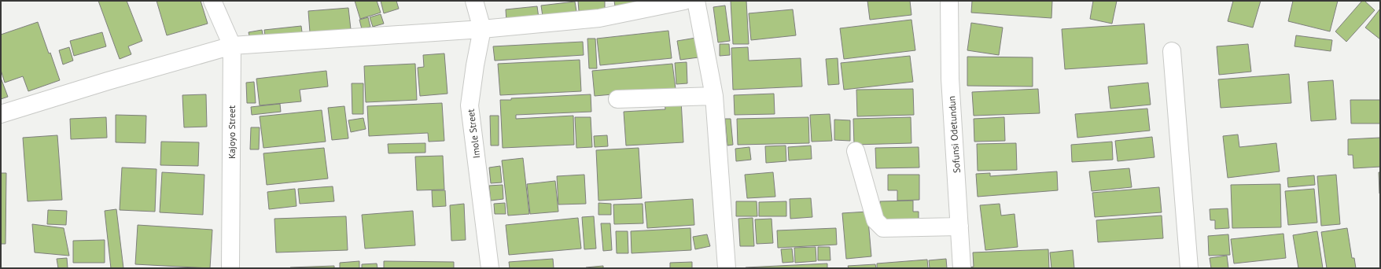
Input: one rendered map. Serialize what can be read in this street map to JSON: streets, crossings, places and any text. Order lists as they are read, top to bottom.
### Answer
{
  "streets": {
    "street": ["Kajoyo Street", "Imole Street", "Sofunsi Odetundun"]
  }
}
